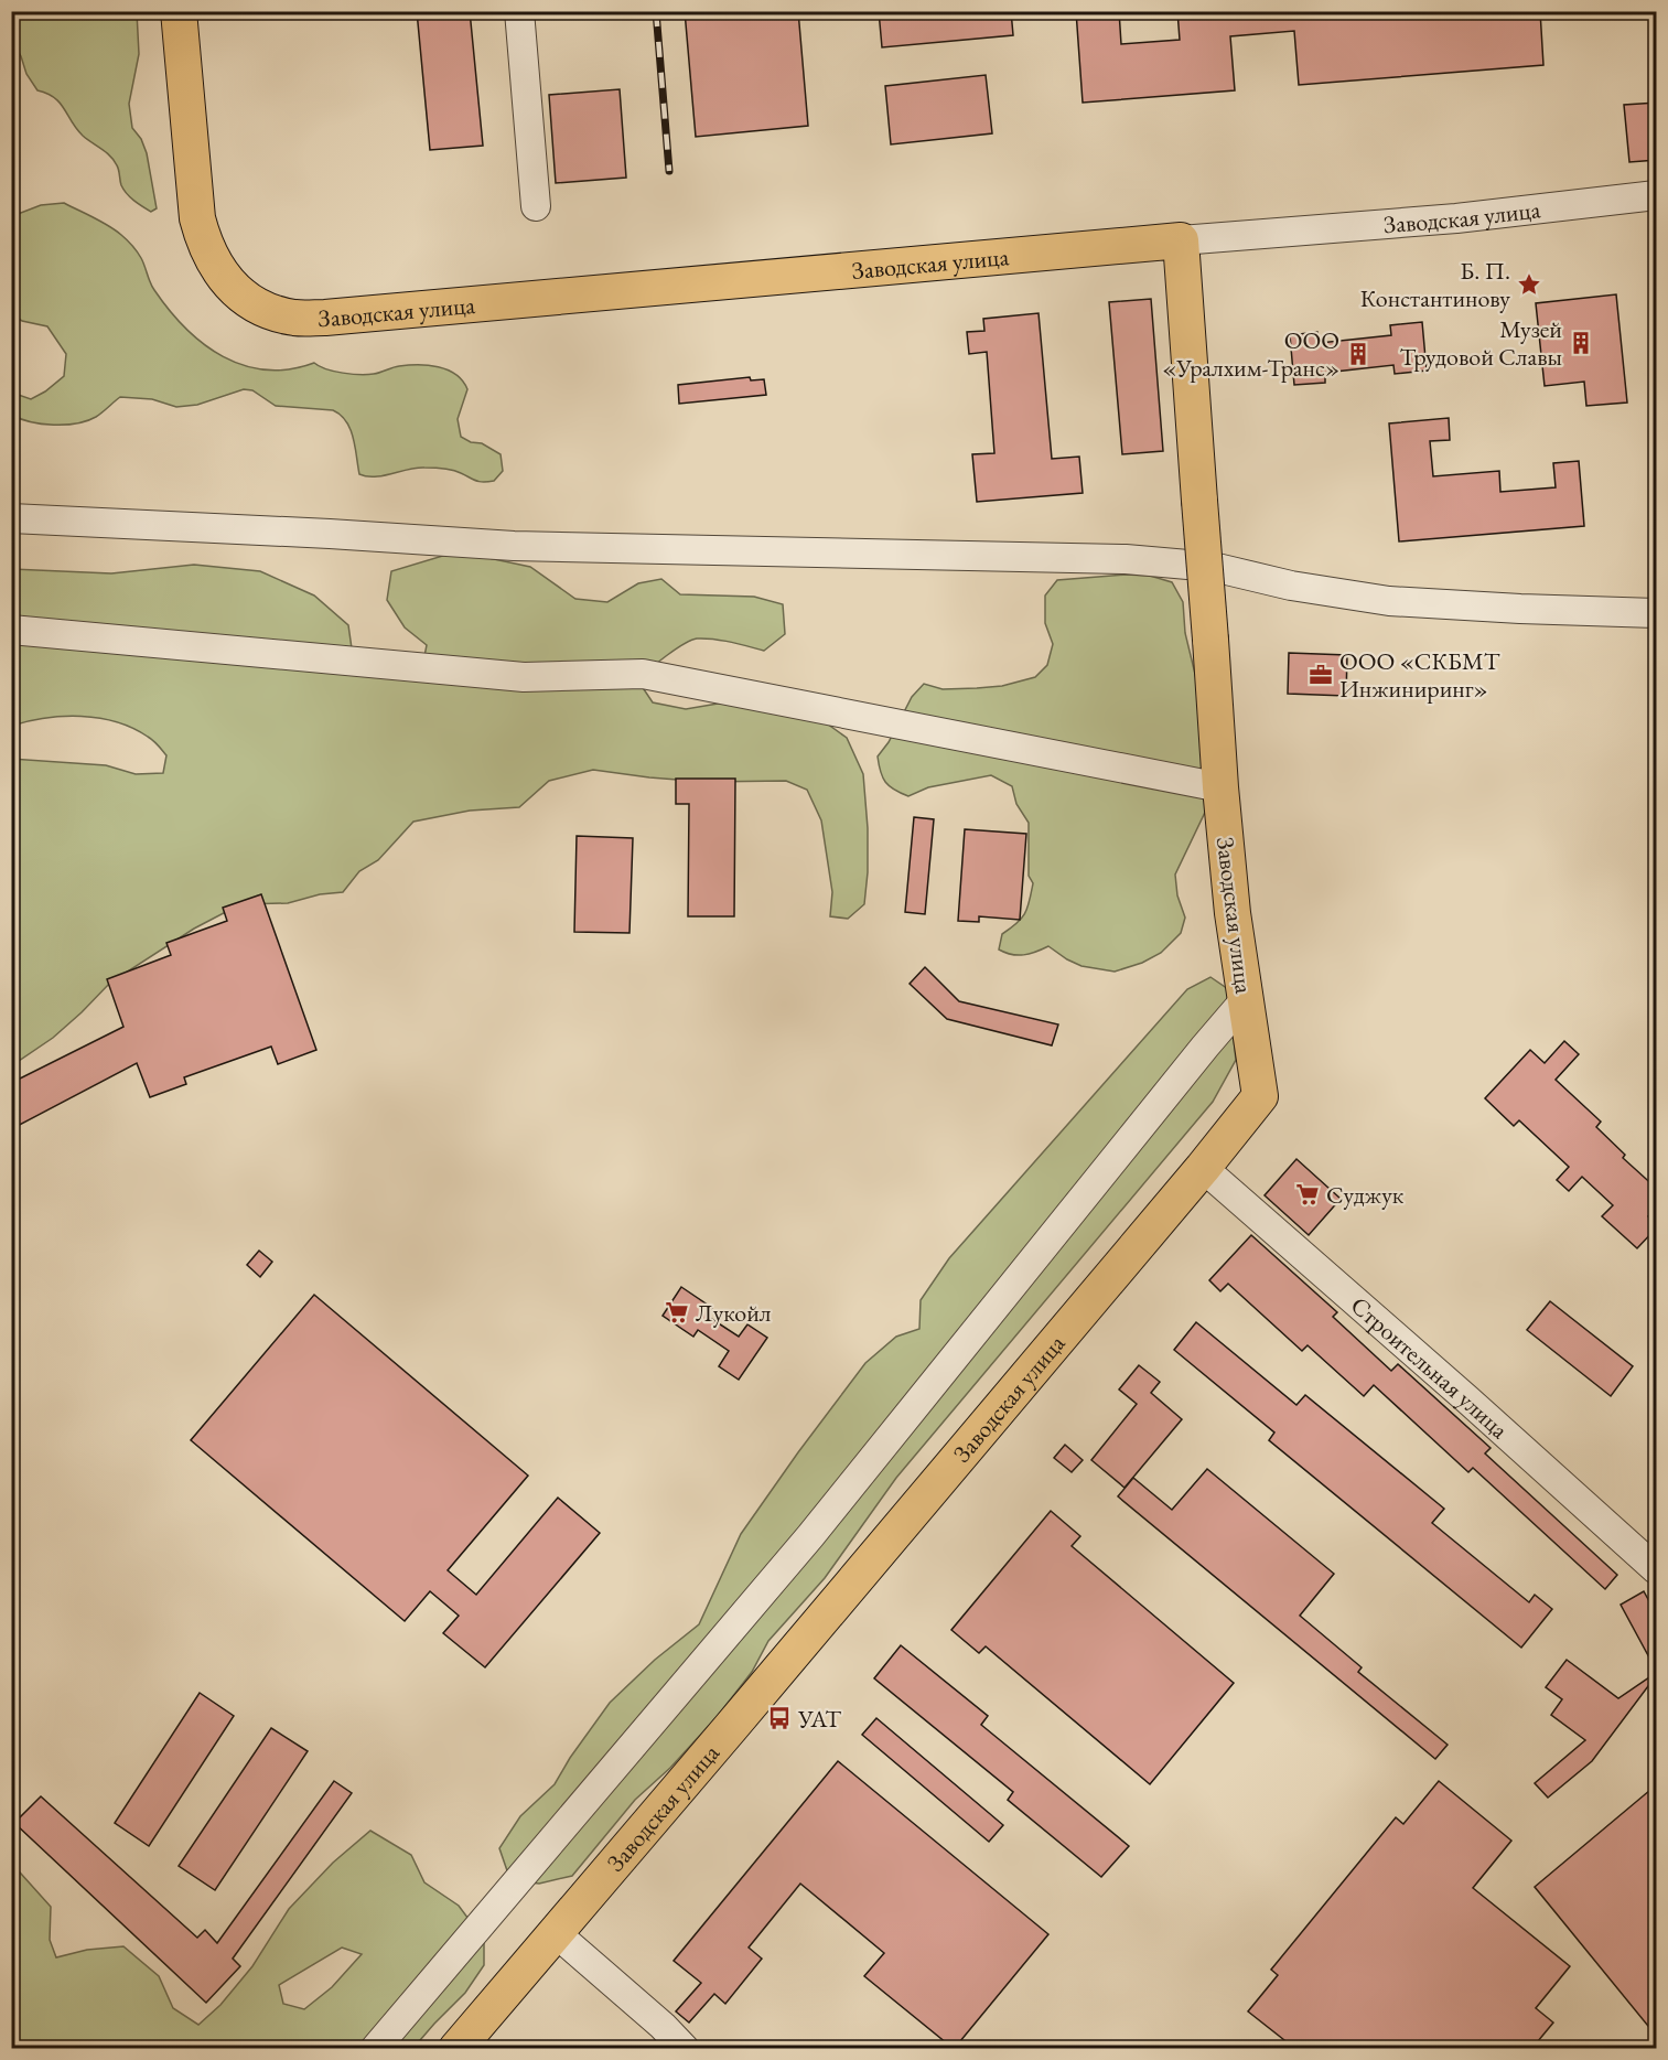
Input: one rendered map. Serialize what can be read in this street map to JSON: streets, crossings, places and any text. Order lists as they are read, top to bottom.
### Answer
{
  "streets": {
    "main road": ["Заводская улица"],
    "street": ["Строительная улица"]
  },
  "crossings": [
    ["Заводская улица", "Строительная улица"]
  ],
  "places": {
    "place": ["Б. П. Константинову"],
    "building": ["Музей Трудовой Славы", "ООО «Уралхим-Транс»"],
    "office": ["ООО «СКБМТ Инжиниринг»"],
    "supermarket": ["Суджук", "Лукойл"],
    "bus stop": ["УАТ"]
  }
}
